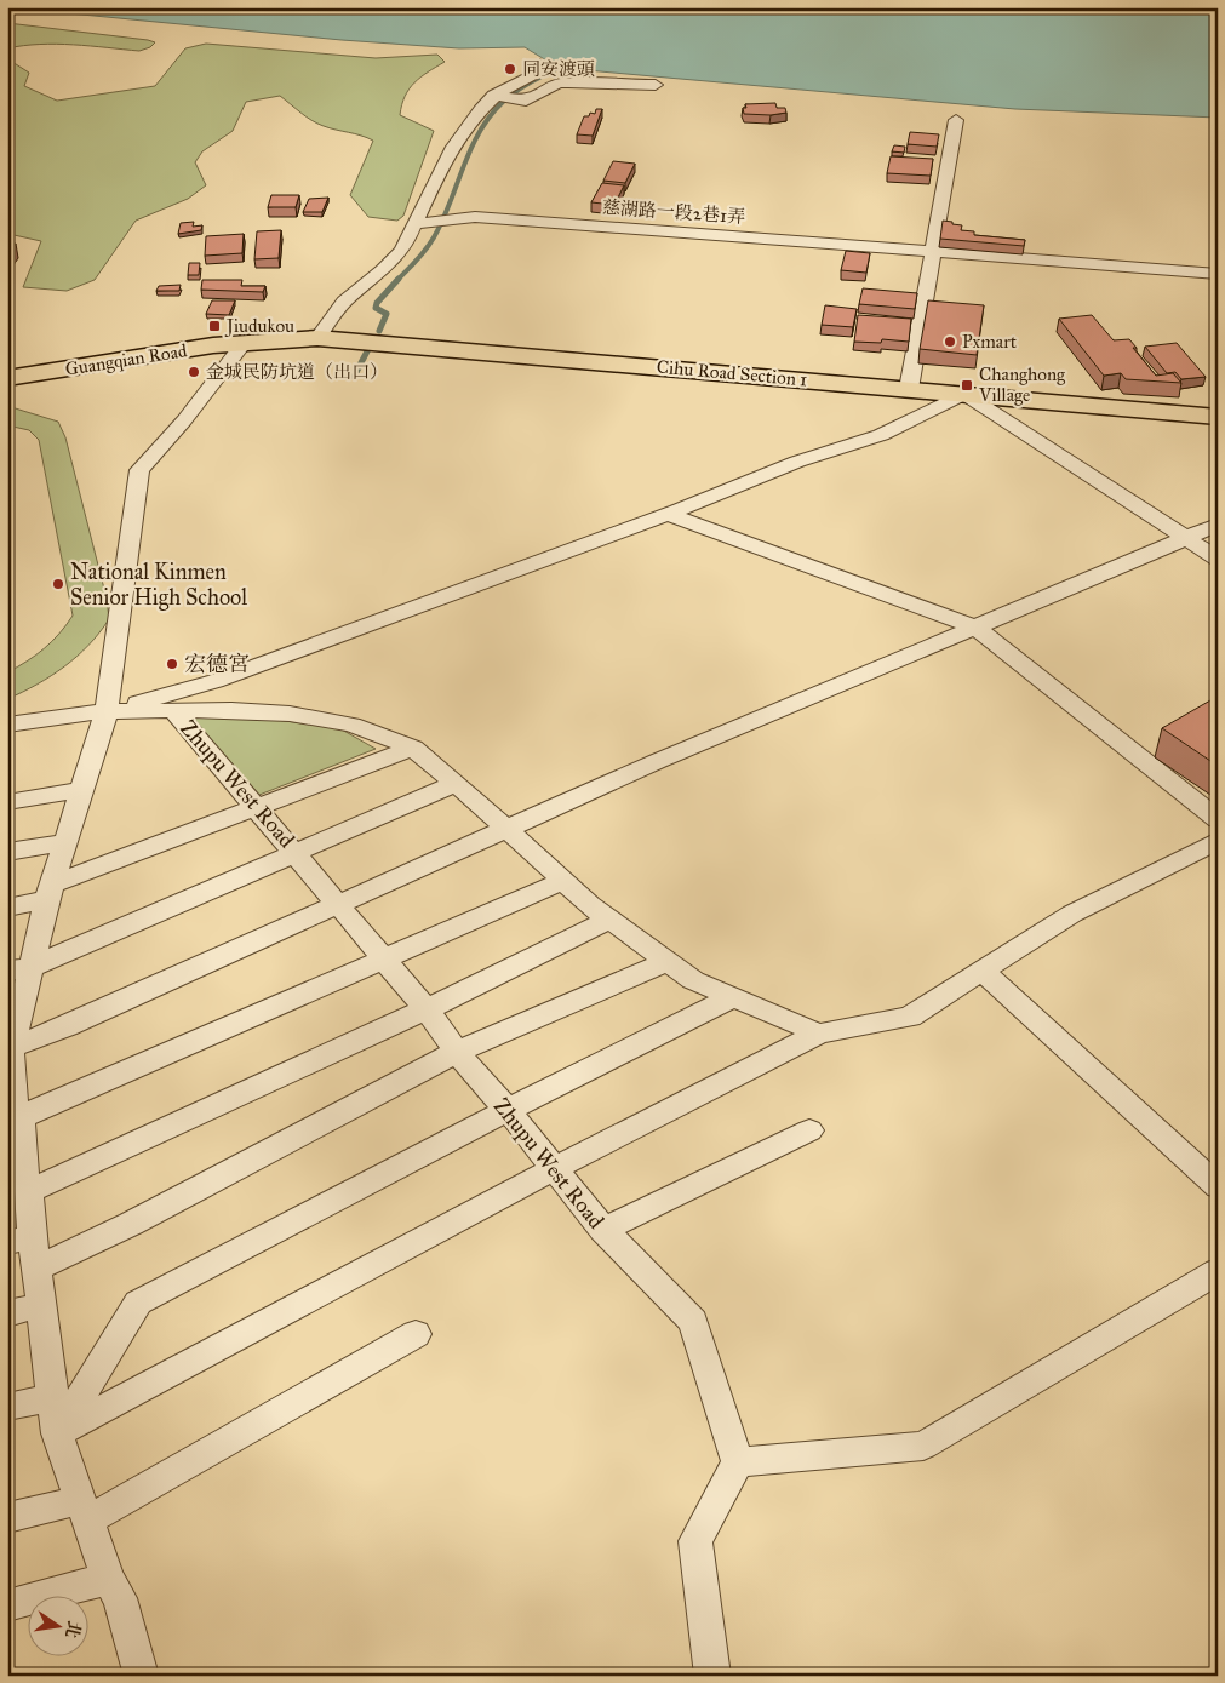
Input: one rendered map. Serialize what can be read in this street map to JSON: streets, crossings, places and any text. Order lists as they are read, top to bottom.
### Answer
{
  "streets": {
    "main road": ["Guangqian Road", "Cihu Road Section 1"],
    "street": ["慈湖路一段2巷1弄", "Zhupu West Road"]
  },
  "crossings": [
    ["Guangqian Road", "Cihu Road Section 1"]
  ],
  "places": {
    "other": [
      "同安渡頭",
      "Pxmart",
      "金城民防坑道（出口）",
      "National Kinmen Senior High School",
      "宏德宮"
    ],
    "transit": ["Jiudukou", "Changhong Village"]
  },
  "north": "right"
}
